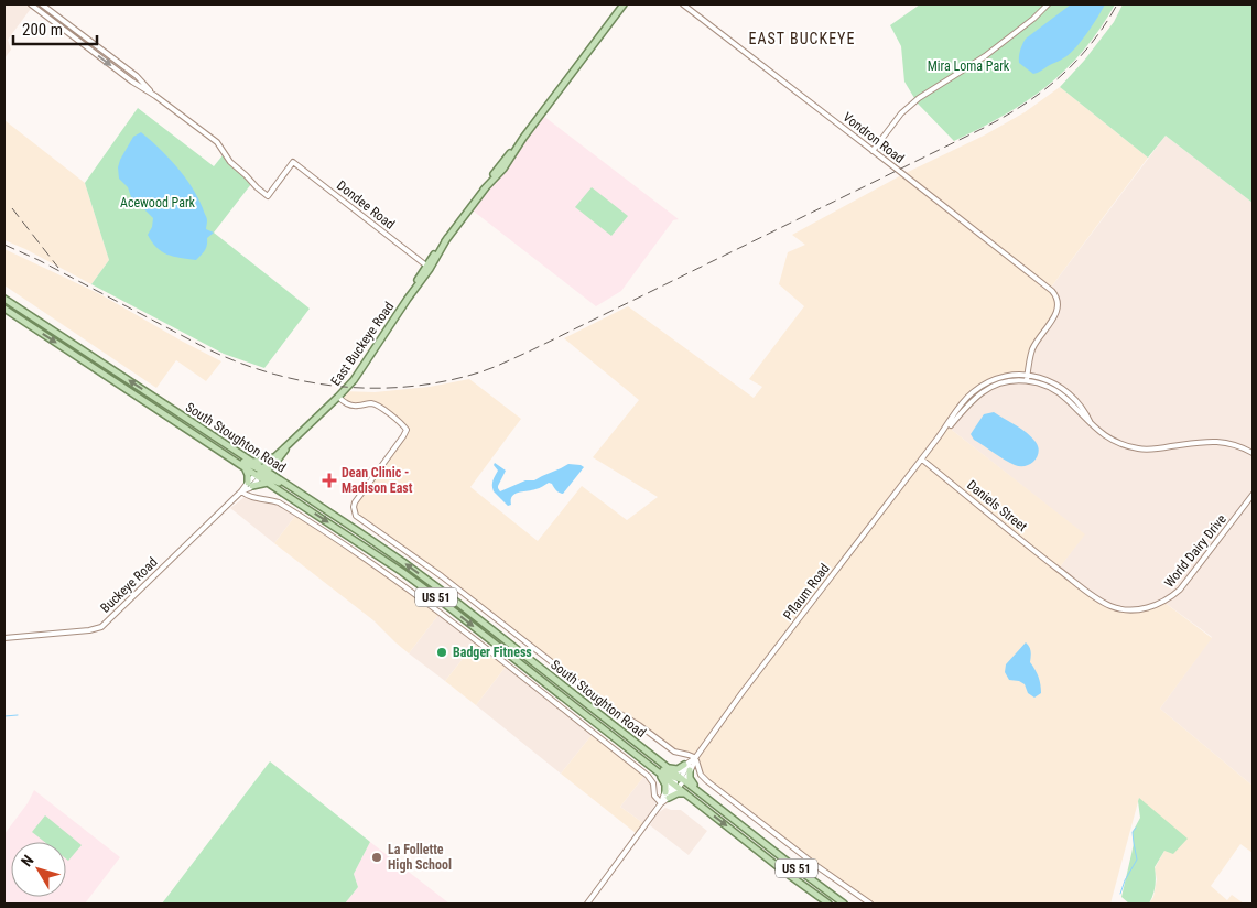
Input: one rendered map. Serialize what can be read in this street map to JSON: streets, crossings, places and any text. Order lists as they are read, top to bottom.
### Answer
{
  "streets": {
    "main road": ["East Buckeye Road", "South Stoughton Road", "US 51"],
    "street": [
      "Vondron Road",
      "Dondee Road",
      "Daniels Street",
      "World Dairy Drive",
      "Buckeye Road",
      "Pflaum Road"
    ]
  },
  "crossings": [
    ["Vondron Road", "Pflaum Road"],
    ["Dondee Road", "East Buckeye Road"],
    ["East Buckeye Road", "South Stoughton Road"],
    ["East Buckeye Road", "Buckeye Road"],
    ["South Stoughton Road", "Buckeye Road"],
    ["South Stoughton Road", "Pflaum Road"],
    ["Daniels Street", "World Dairy Drive"],
    ["Daniels Street", "Pflaum Road"]
  ],
  "districts": ["EAST BUCKEYE"],
  "parks": ["Mira Loma Park", "Acewood Park"],
  "places": {
    "health": ["Dean Clinic - Madison East"],
    "other": ["Badger Fitness", "La Follette High School"]
  },
  "scale_bar": "200 m",
  "north": "top left"
}
